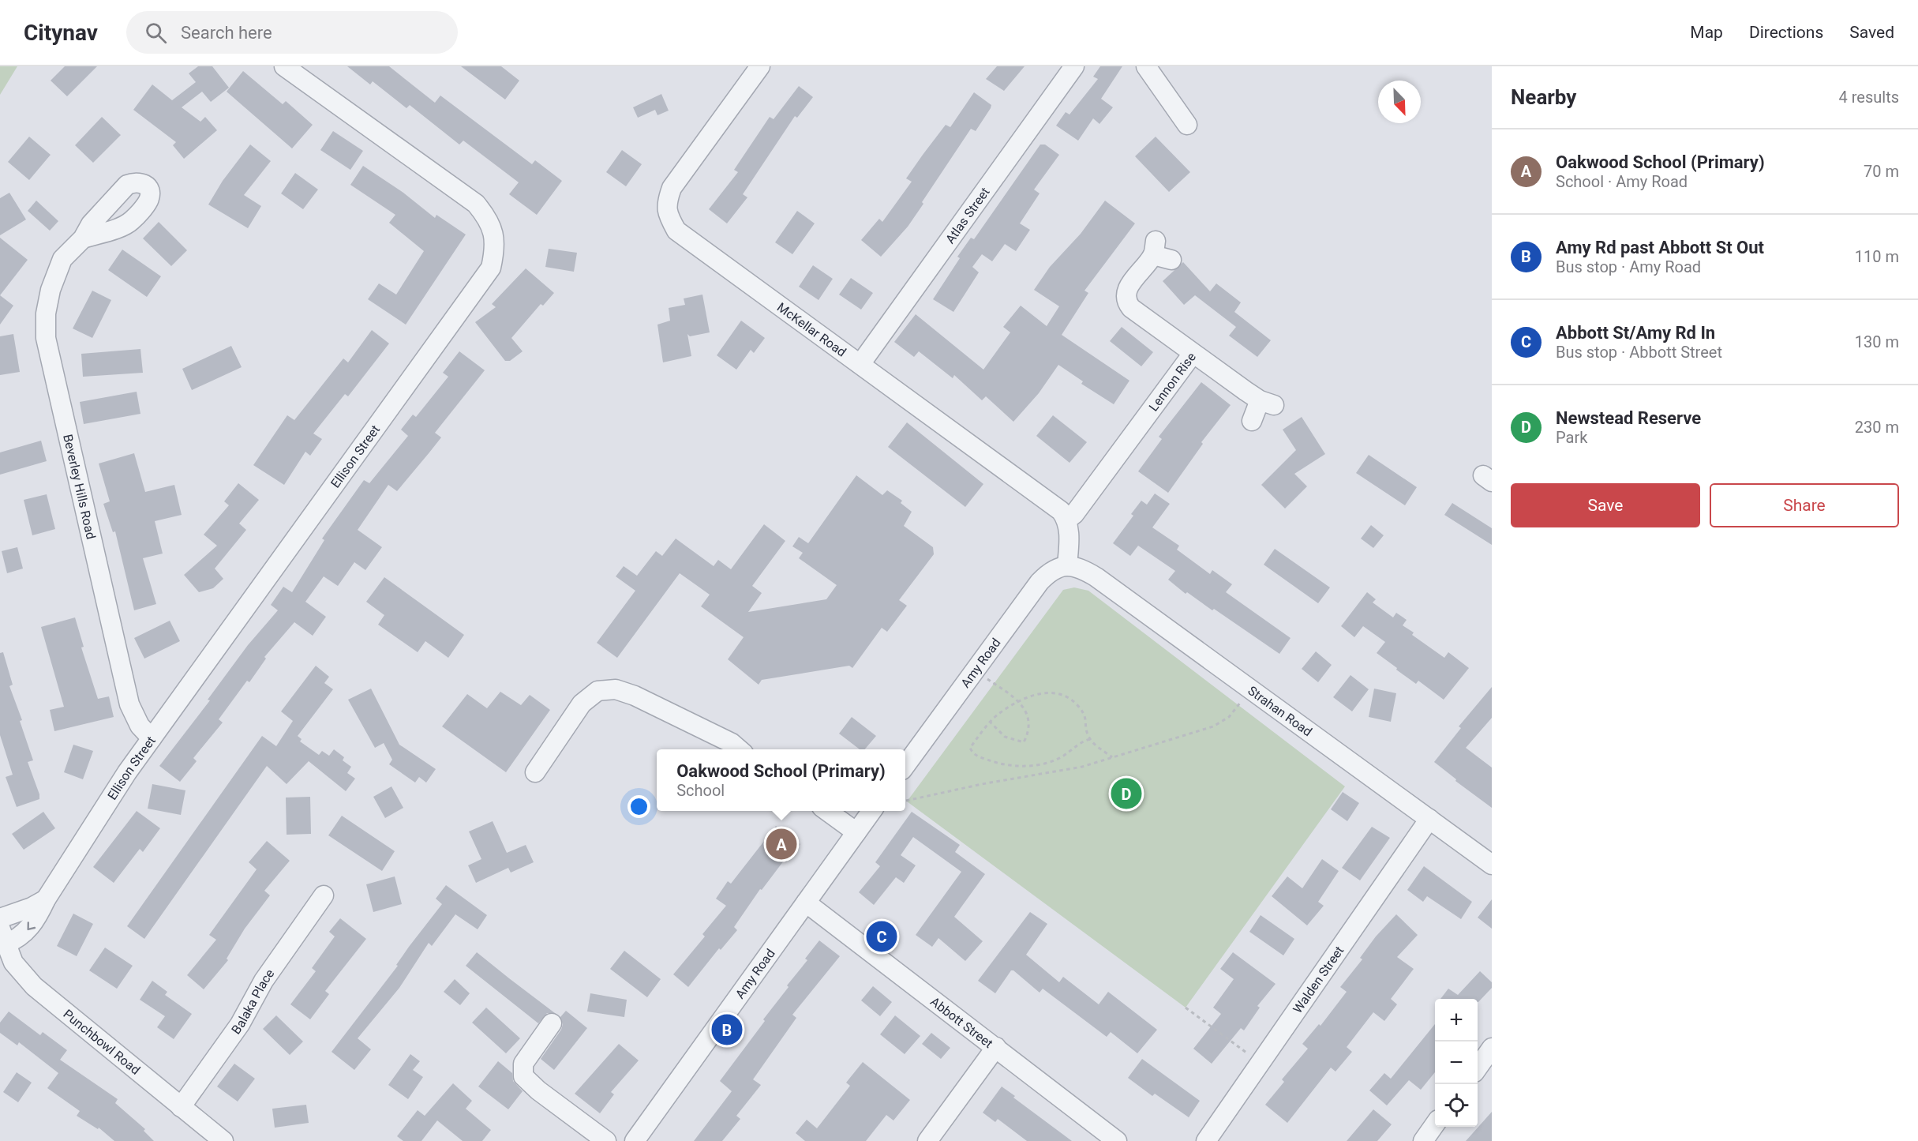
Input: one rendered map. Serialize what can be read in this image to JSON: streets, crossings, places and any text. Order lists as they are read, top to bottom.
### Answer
{
  "streets": {
    "street": [
      "Atlas Street",
      "McKellar Road",
      "Lennon Rise",
      "Ellison Street",
      "Beverley Hills Road",
      "Amy Road",
      "Strahan Road",
      "Walden Street",
      "Balaka Place",
      "Abbott Street",
      "Punchbowl Road"
    ]
  },
  "crossings": [
    ["Atlas Street", "McKellar Road"],
    ["McKellar Road", "Lennon Rise"],
    ["Ellison Street", "Beverley Hills Road"],
    ["Ellison Street", "Punchbowl Road"],
    ["Amy Road", "Strahan Road"],
    ["Amy Road", "Abbott Street"],
    ["Strahan Road", "Walden Street"],
    ["Balaka Place", "Punchbowl Road"]
  ],
  "north": "bottom right",
  "page": {
    "header": "Citynav",
    "search": "Search here",
    "nav": ["Map", "Directions", "Saved"],
    "heading": ["Nearby", "4 results"],
    "list": [
      {
        "mark": "A",
        "name": "Oakwood School (Primary)",
        "note": "School · Amy Road",
        "value": "70 m"
      },
      {
        "mark": "B",
        "name": "Amy Rd past Abbott St Out",
        "note": "Bus stop · Amy Road",
        "value": "110 m"
      },
      {
        "mark": "C",
        "name": "Abbott St/Amy Rd In",
        "note": "Bus stop · Abbott Street",
        "value": "130 m"
      },
      {
        "mark": "D",
        "name": "Newstead Reserve",
        "note": "Park",
        "value": "230 m"
      }
    ],
    "buttons": ["Save", "Share"],
    "popup": ["Oakwood School (Primary)", "School"],
    "pins": [
      "D",
      "A",
      "C",
      "B"
    ],
    "map_buttons": ["+", "−"]
  }
}
